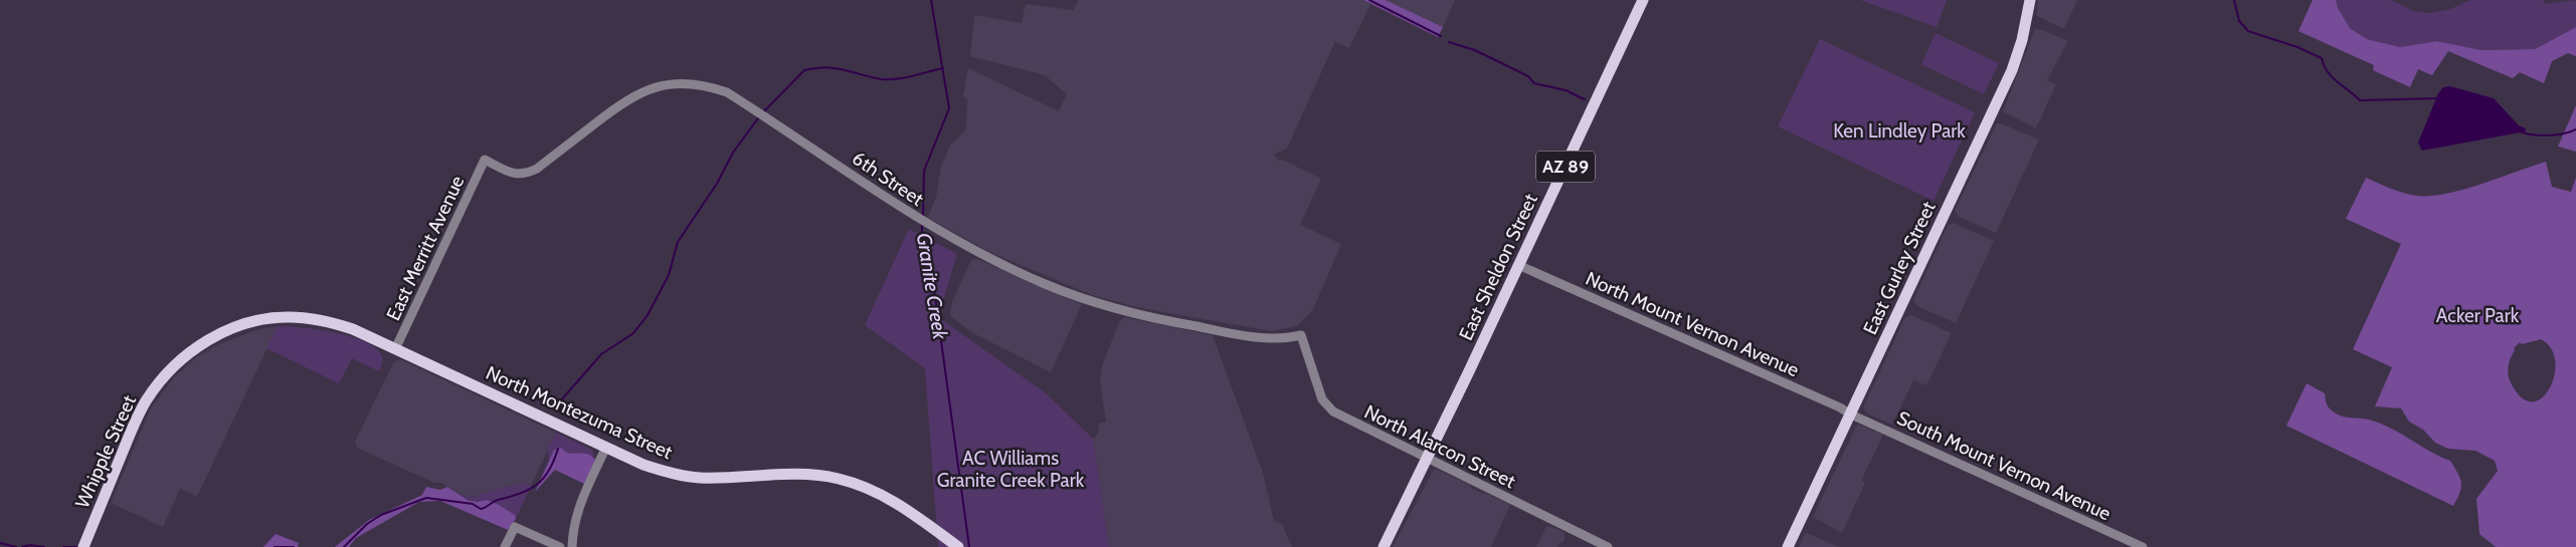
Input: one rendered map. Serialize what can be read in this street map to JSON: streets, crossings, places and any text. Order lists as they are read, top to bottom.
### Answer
{
  "streets": {
    "main road": [
      "AZ 89",
      "East Sheldon Street",
      "East Gurley Street",
      "North Montezuma Street",
      "Whipple Street"
    ],
    "street": [
      "6th Street",
      "East Merritt Avenue",
      "North Mount Vernon Avenue",
      "North Alarcon Street",
      "South Mount Vernon Avenue"
    ]
  },
  "crossings": [
    ["6th Street", "East Merritt Avenue"],
    ["6th Street", "North Alarcon Street"],
    ["East Merritt Avenue", "North Montezuma Street"],
    ["East Sheldon Street", "North Mount Vernon Avenue"],
    ["East Sheldon Street", "North Alarcon Street"],
    ["East Gurley Street", "North Mount Vernon Avenue"],
    ["East Gurley Street", "South Mount Vernon Avenue"],
    ["North Mount Vernon Avenue", "South Mount Vernon Avenue"],
    ["North Montezuma Street", "Whipple Street"]
  ],
  "water": ["Granite Creek"],
  "parks": ["Ken Lindley Park", "Acker Park", "AC Williams Granite Creek Park"]
}
